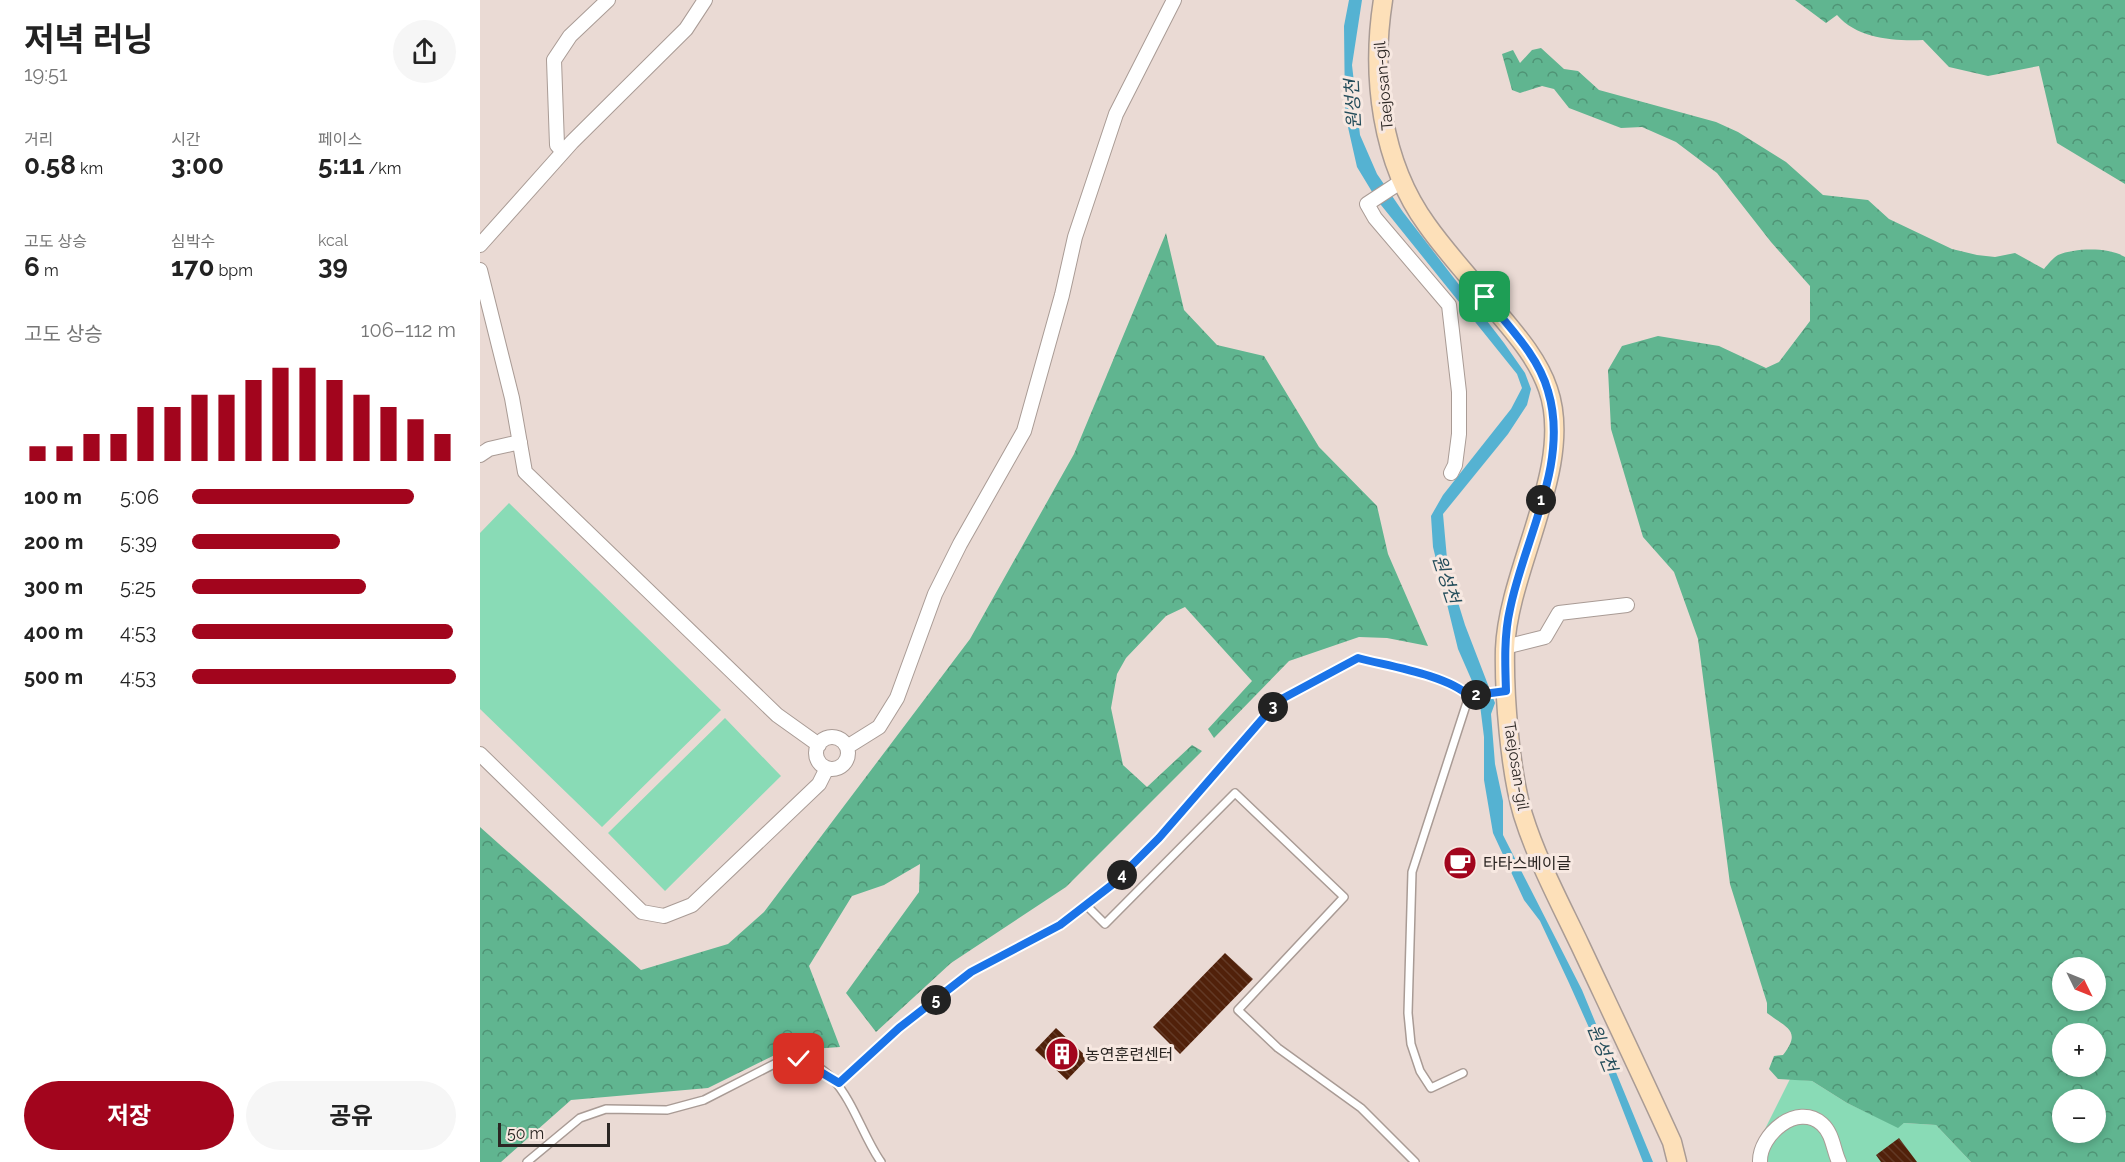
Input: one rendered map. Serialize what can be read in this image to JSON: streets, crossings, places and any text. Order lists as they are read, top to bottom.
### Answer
{
  "streets": {
    "street": ["Taejosan-gil"]
  },
  "water": ["원성천"],
  "places": {
    "cafe": ["타타스베이글"],
    "building": ["농연훈련센터"]
  },
  "scale_bar": "50 m",
  "north": "bottom right",
  "page": {
    "heading": ["저녁 러닝", "19:51"],
    "stats": [
      ["거리", "0.58 km"],
      ["시간", "3:00"],
      ["페이스", "5:11 /km"],
      ["고도 상승", "6 m"],
      ["심박수", "170 bpm"],
      ["kcal", "39"]
    ],
    "chart": ["고도 상승", "106–112 m"],
    "list": [
      {
        "name": "100 m",
        "note": "5:06"
      },
      {
        "name": "200 m",
        "note": "5:39"
      },
      {
        "name": "300 m",
        "note": "5:25"
      },
      {
        "name": "400 m",
        "note": "4:53"
      },
      {
        "name": "500 m",
        "note": "4:53"
      }
    ],
    "pins": [
      "1",
      "2",
      "3",
      "4",
      "5"
    ],
    "map_buttons": ["+", "−"],
    "buttons": ["저장", "공유"],
    "scale": "50 m"
  }
}
